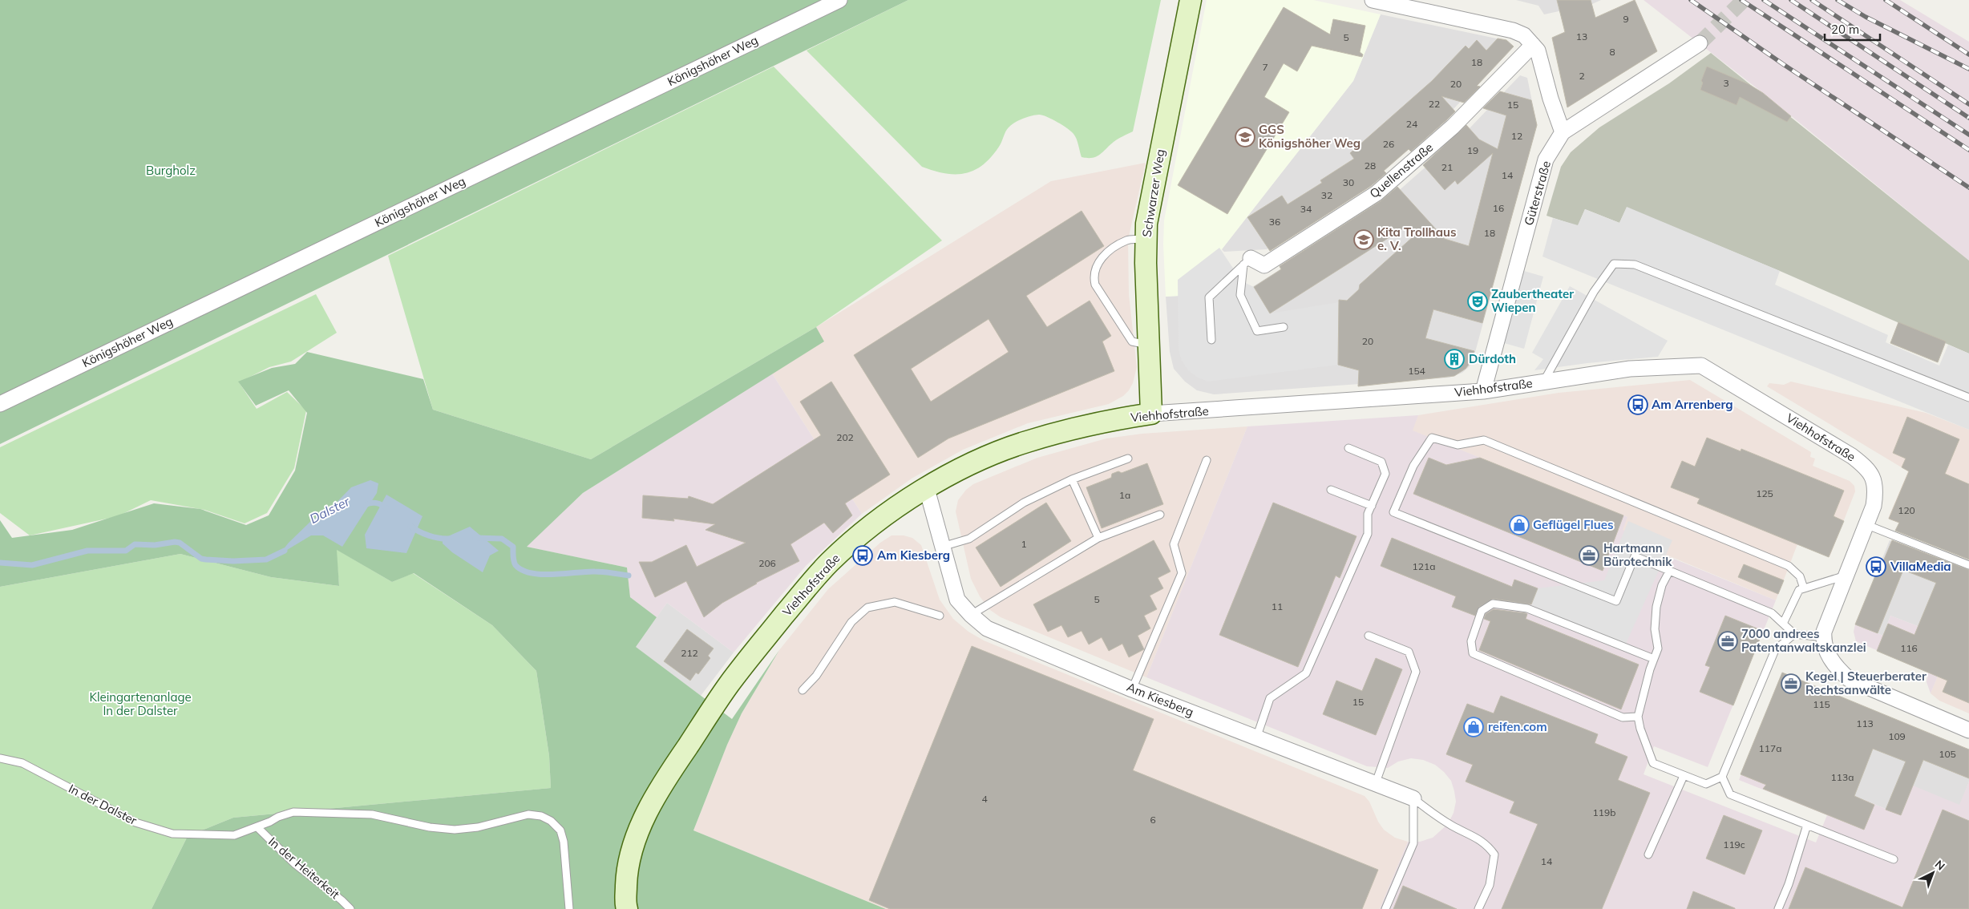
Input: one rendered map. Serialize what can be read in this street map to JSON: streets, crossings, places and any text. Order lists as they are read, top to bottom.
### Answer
{
  "streets": {
    "street": [
      "Königshöher Weg",
      "Quellenstraße",
      "Schwarzer Weg",
      "Güterstraße",
      "Viehhofstraße",
      "Am Kiesberg"
    ],
    "lane": ["In der Dalster", "In der Heiterkeit"]
  },
  "crossings": [
    ["Schwarzer Weg", "Viehhofstraße"],
    ["Güterstraße", "Viehhofstraße"],
    ["Viehhofstraße", "Am Kiesberg"],
    ["In der Dalster", "In der Heiterkeit"]
  ],
  "water": ["Dalster"],
  "parks": ["Burgholz", "Kleingartenanlage In der Dalster"],
  "places": {
    "school or university": ["GGS Königshöher Weg", "Kita Trollhaus e. V."],
    "theatre": ["Zaubertheater Wiepen"],
    "building": ["Dürdoth"],
    "bus stop": ["Am Arrenberg", "Am Kiesberg", "VillaMedia"],
    "shop": ["Geflügel Flues", "reifen.com"],
    "office": ["Hartmann Bürotechnik", "7000 andrees Patentanwaltskanzlei", "Kegel | Steuerberater Rechtsanwälte"]
  },
  "house_numbers": [
    "9",
    "13",
    "5",
    "8",
    "18",
    "7",
    "2",
    "3",
    "20",
    "22",
    "15",
    "24",
    "12",
    "26",
    "19",
    "28",
    "21",
    "14",
    "30",
    "32",
    "16",
    "34",
    "36",
    "18",
    "20",
    "154",
    "202",
    "125",
    "1a",
    "120",
    "1",
    "206",
    "121a",
    "5",
    "11",
    "116",
    "212",
    "15",
    "115",
    "113",
    "109",
    "117a",
    "105",
    "113a",
    "4",
    "119b",
    "6",
    "119c",
    "14"
  ],
  "scale_bar": "20 m",
  "north": "top right"
}
